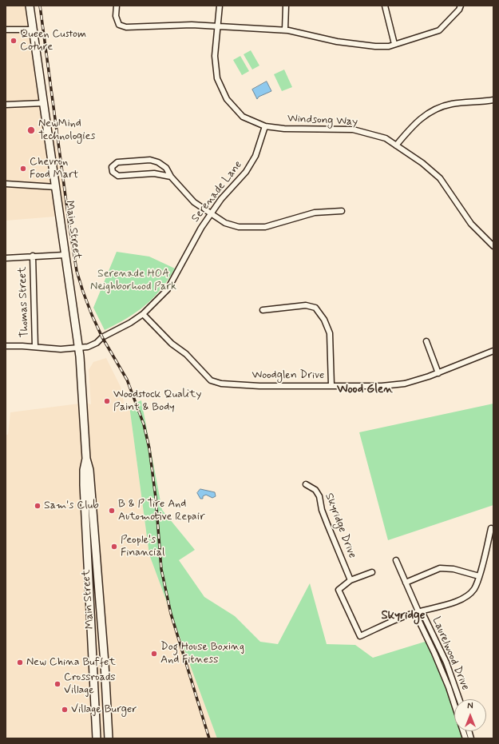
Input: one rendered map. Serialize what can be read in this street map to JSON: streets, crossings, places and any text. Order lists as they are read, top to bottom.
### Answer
{
  "streets": {
    "main road": ["Main Street"],
    "street": [
      "Windsong Way",
      "Serenade Lane",
      "Thomas Street",
      "Woodglen Drive",
      "Skyridge Drive",
      "Laurelwood Drive"
    ]
  },
  "crossings": [
    ["Windsong Way", "Serenade Lane"],
    ["Serenade Lane", "Main Street"],
    ["Serenade Lane", "Thomas Street"],
    ["Serenade Lane", "Woodglen Drive"]
  ],
  "districts": ["Wood Glen", "Skyridge"],
  "parks": ["Serenade HOA Neighborhood Park"],
  "places": [
    "Queen Custom Coture",
    "NewMind Technologies",
    "Chevron Food Mart",
    "Woodstock Quality Paint & Body",
    "Sam's Club",
    "B & P Tire And Automotive Repair",
    "People's Financial",
    "Dog House Boxing And Fitness",
    "New China Buffet",
    "Crossroads Village",
    "Village Burger"
  ],
  "north": "top"
}
